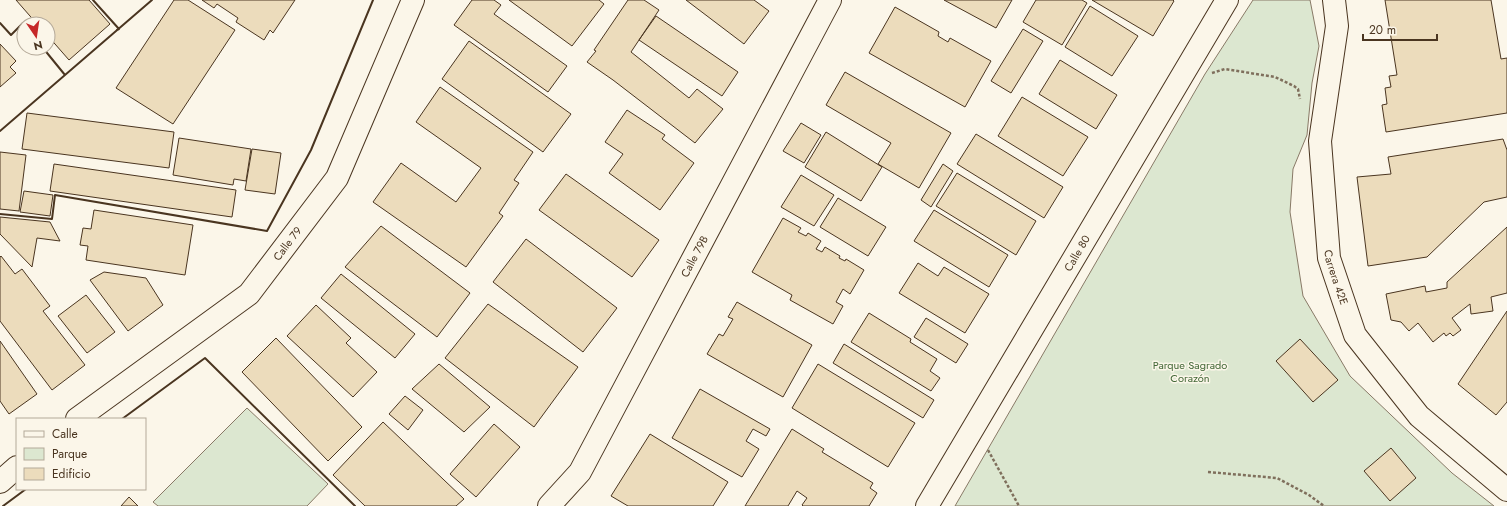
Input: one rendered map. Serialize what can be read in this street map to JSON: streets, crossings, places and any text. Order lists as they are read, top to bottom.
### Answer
{
  "streets": {
    "street": [
      "Calle 79",
      "Calle 80",
      "Calle 79B",
      "Carrera 42E"
    ]
  },
  "parks": ["Parque Sagrado Corazón"],
  "legend": ["Calle", "Parque", "Edificio"],
  "scale_bar": "20 m",
  "north": "bottom"
}
